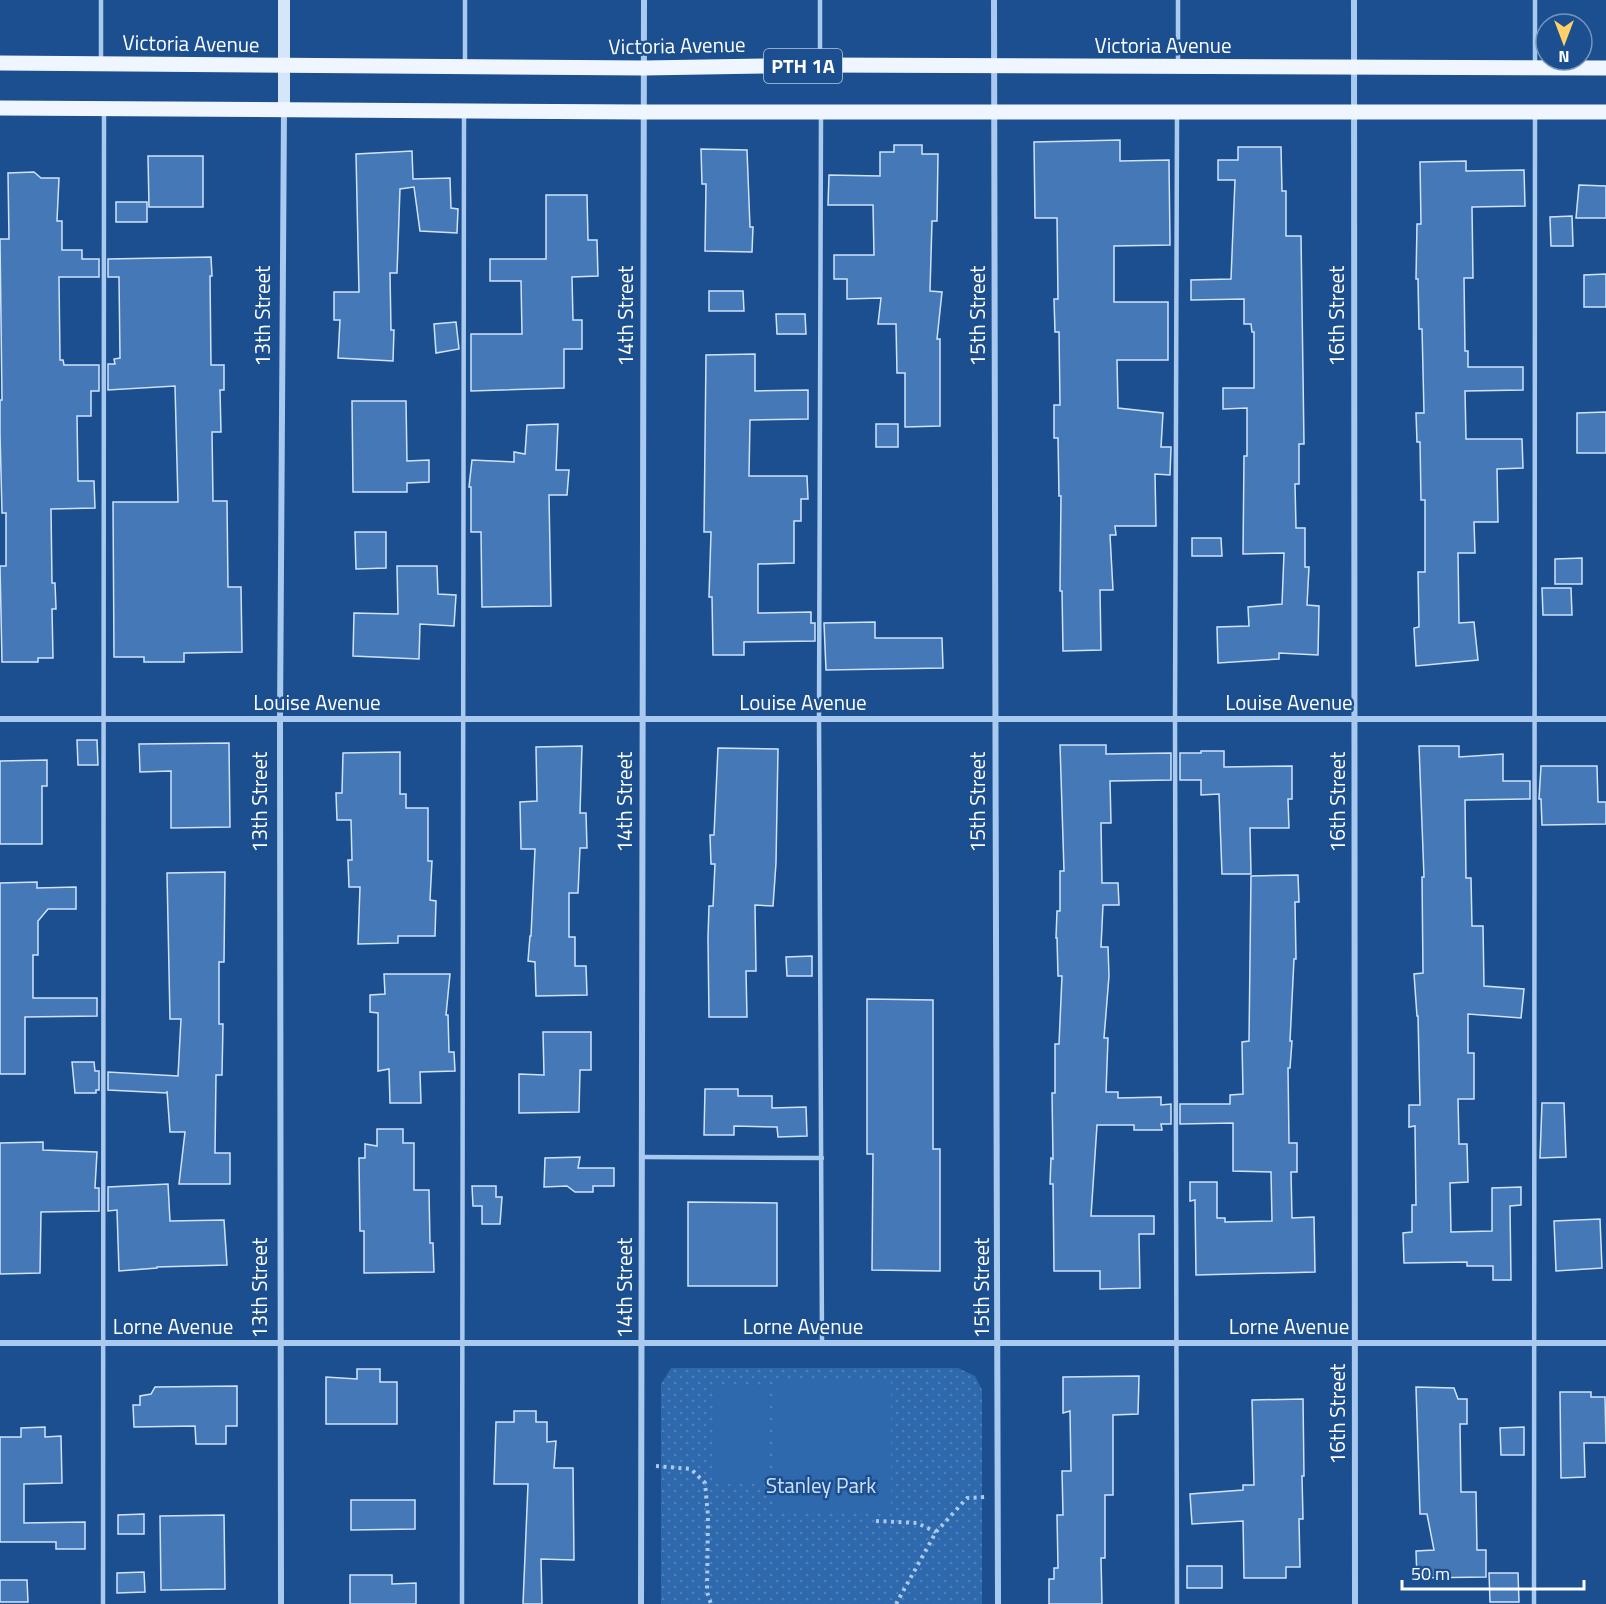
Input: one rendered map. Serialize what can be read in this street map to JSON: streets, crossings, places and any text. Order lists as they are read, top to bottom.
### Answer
{
  "streets": {
    "main road": ["Victoria Avenue", "PTH 1A"],
    "street": [
      "13th Street",
      "14th Street",
      "15th Street",
      "16th Street",
      "Louise Avenue",
      "Lorne Avenue"
    ]
  },
  "crossings": [
    ["Victoria Avenue", "13th Street"],
    ["Victoria Avenue", "14th Street"],
    ["Victoria Avenue", "15th Street"],
    ["Victoria Avenue", "16th Street"],
    ["PTH 1A", "13th Street"],
    ["PTH 1A", "14th Street"],
    ["PTH 1A", "15th Street"],
    ["PTH 1A", "16th Street"],
    ["13th Street", "Louise Avenue"],
    ["13th Street", "Lorne Avenue"],
    ["14th Street", "Louise Avenue"],
    ["14th Street", "Lorne Avenue"],
    ["15th Street", "Louise Avenue"],
    ["15th Street", "Lorne Avenue"],
    ["16th Street", "Louise Avenue"],
    ["16th Street", "Lorne Avenue"]
  ],
  "parks": ["Stanley Park"],
  "scale_bar": "50 m",
  "north": "bottom"
}
